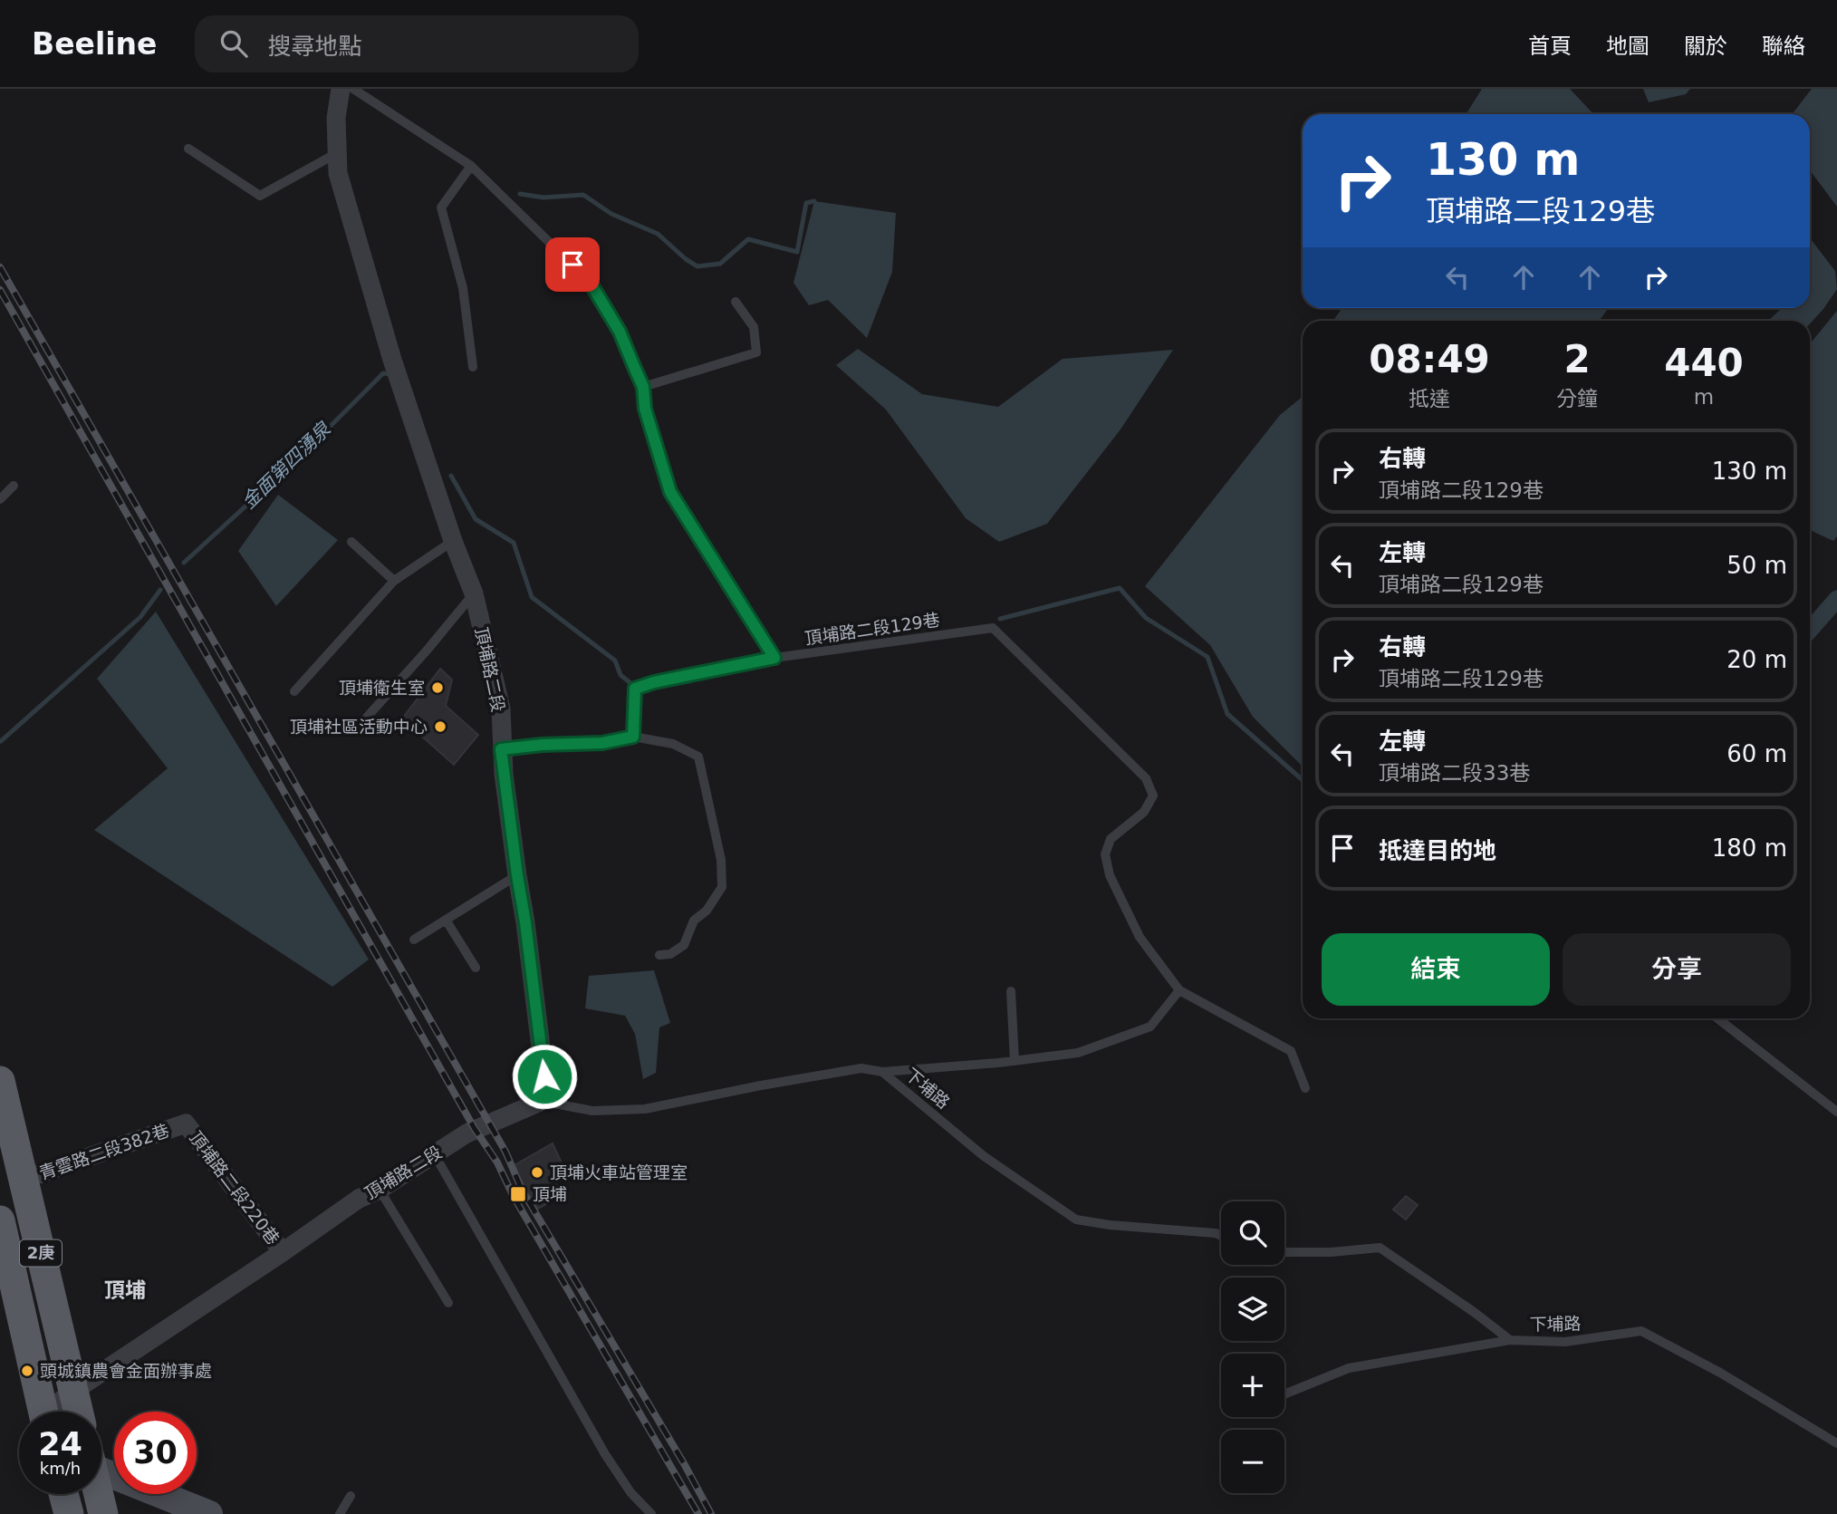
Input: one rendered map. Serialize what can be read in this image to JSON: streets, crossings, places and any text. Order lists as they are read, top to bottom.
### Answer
{
  "streets": {
    "main road": ["2庚"],
    "street": ["頂埔路二段", "青雲路二段382巷", "頂埔路二段220巷"],
    "lane": ["頂埔路二段129巷", "下埔路"]
  },
  "crossings": [
    ["頂埔路二段", "下埔路"],
    ["頂埔路二段", "頂埔路二段220巷"],
    ["頂埔路二段", "2庚"],
    ["青雲路二段382巷", "頂埔路二段220巷"],
    ["青雲路二段382巷", "2庚"]
  ],
  "districts": ["頂埔"],
  "water": ["金面第四湧泉"],
  "places": {
    "other": [
      "頂埔衛生室",
      "頂埔社區活動中心",
      "頂埔火車站管理室",
      "頭城鎮農會金面辦事處"
    ],
    "transit": ["頂埔"]
  },
  "page": {
    "header": "Beeline",
    "search": "搜尋地點",
    "nav": [
      "首頁",
      "地圖",
      "關於",
      "聯絡"
    ],
    "turn": ["130 m", "頂埔路二段129巷"],
    "eta": [
      "08:49",
      "抵達",
      "2",
      "分鐘",
      "440",
      "m"
    ],
    "list": [
      {
        "name": "右轉",
        "note": "頂埔路二段129巷",
        "value": "130 m"
      },
      {
        "name": "左轉",
        "note": "頂埔路二段129巷",
        "value": "50 m"
      },
      {
        "name": "右轉",
        "note": "頂埔路二段129巷",
        "value": "20 m"
      },
      {
        "name": "左轉",
        "note": "頂埔路二段33巷",
        "value": "60 m"
      },
      {
        "name": "抵達目的地",
        "value": "180 m"
      }
    ],
    "buttons": ["結束", "分享"],
    "map_buttons": ["+", "−"],
    "speed": "24 km/h",
    "limit": "30"
  }
}
